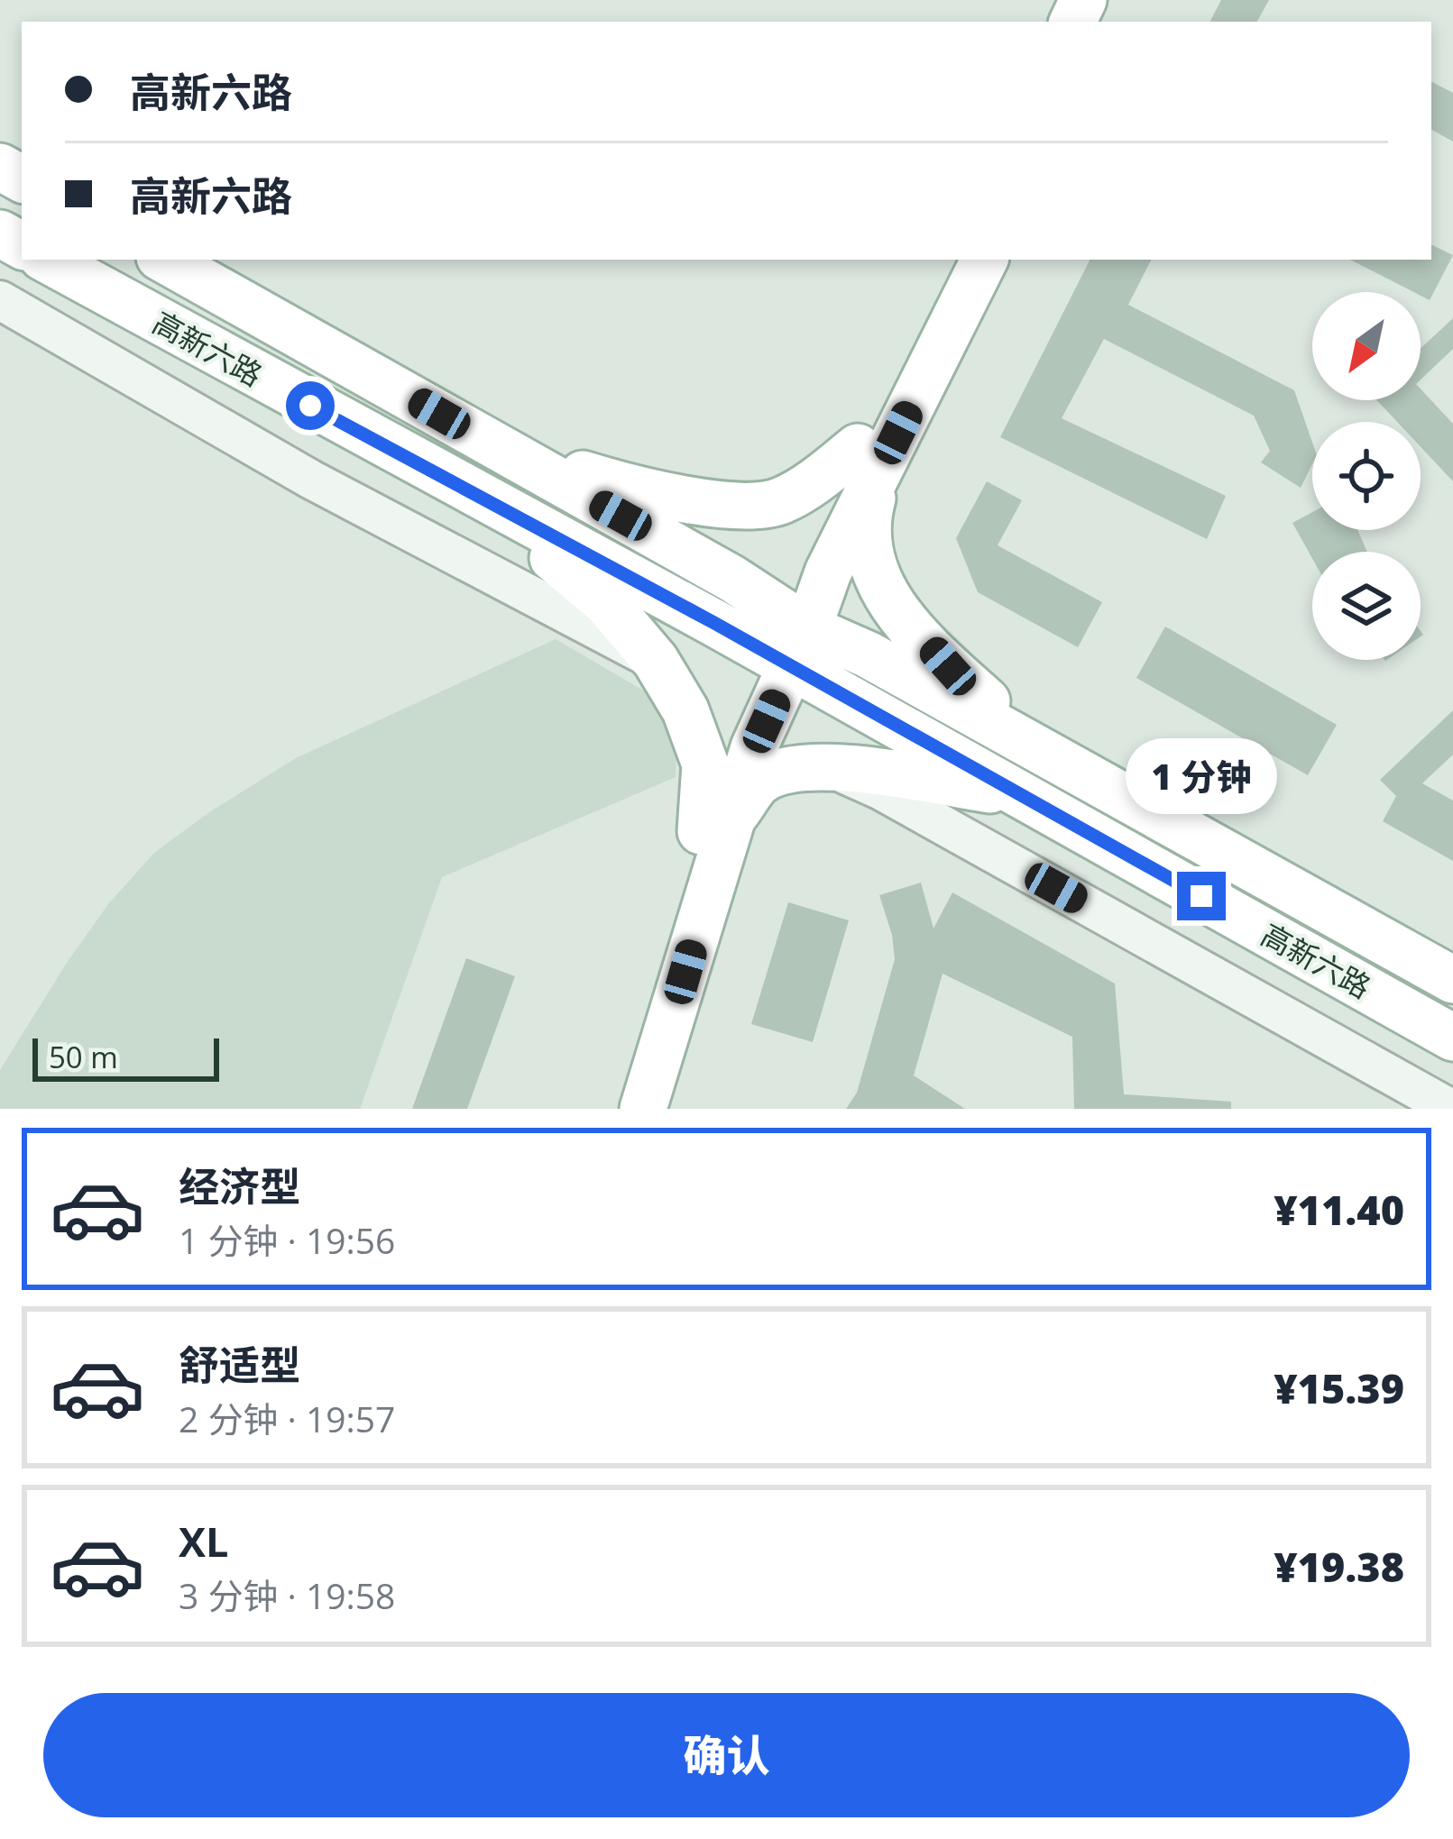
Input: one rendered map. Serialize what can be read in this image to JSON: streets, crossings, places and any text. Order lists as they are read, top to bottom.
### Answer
{
  "streets": {
    "main road": ["高新六路"]
  },
  "scale_bar": "50 m",
  "north": "bottom left",
  "page": {
    "banner": ["高新六路", "高新六路"],
    "bubble": "1 分钟",
    "scale": "50 m",
    "list": [
      {
        "name": "经济型",
        "note": "1 分钟 · 19:56",
        "value": "¥11.40"
      },
      {
        "name": "舒适型",
        "note": "2 分钟 · 19:57",
        "value": "¥15.39"
      },
      {
        "name": "XL",
        "note": "3 分钟 · 19:58",
        "value": "¥19.38"
      }
    ],
    "buttons": "确认"
  }
}
